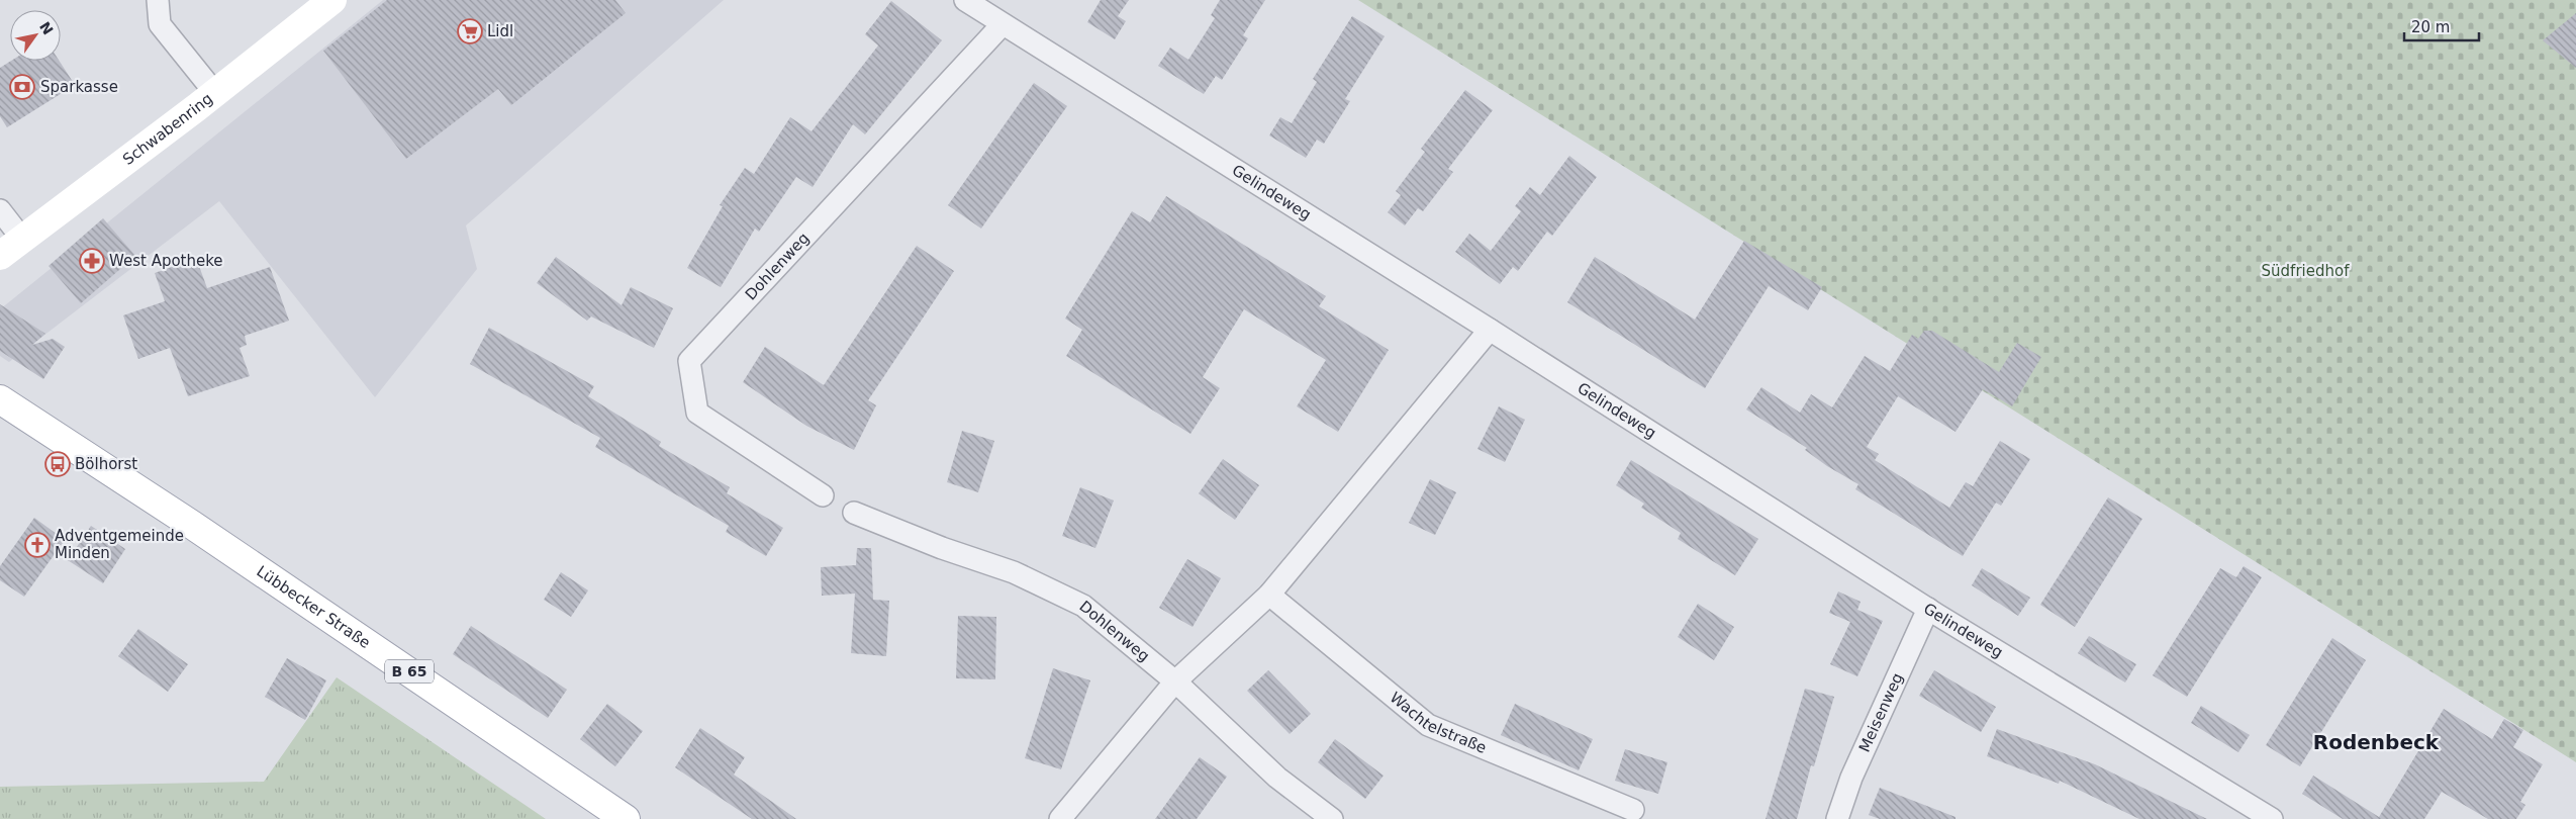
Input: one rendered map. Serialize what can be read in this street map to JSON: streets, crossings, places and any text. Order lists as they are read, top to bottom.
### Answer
{
  "streets": {
    "main road": ["Schwabenring", "Lübbecker Straße", "B 65"],
    "street": [
      "Gelindeweg",
      "Dohlenweg",
      "Meisenweg",
      "Wachtelstraße"
    ]
  },
  "crossings": [
    ["Gelindeweg", "Dohlenweg"],
    ["Gelindeweg", "Meisenweg"]
  ],
  "districts": ["Rodenbeck"],
  "parks": ["Südfriedhof"],
  "places": {
    "supermarket": ["Lidl"],
    "bank": ["Sparkasse"],
    "pharmacy": ["West Apotheke"],
    "bus stop": ["Bölhorst"],
    "church": ["Adventgemeinde Minden"]
  },
  "scale_bar": "20 m",
  "north": "top right"
}
